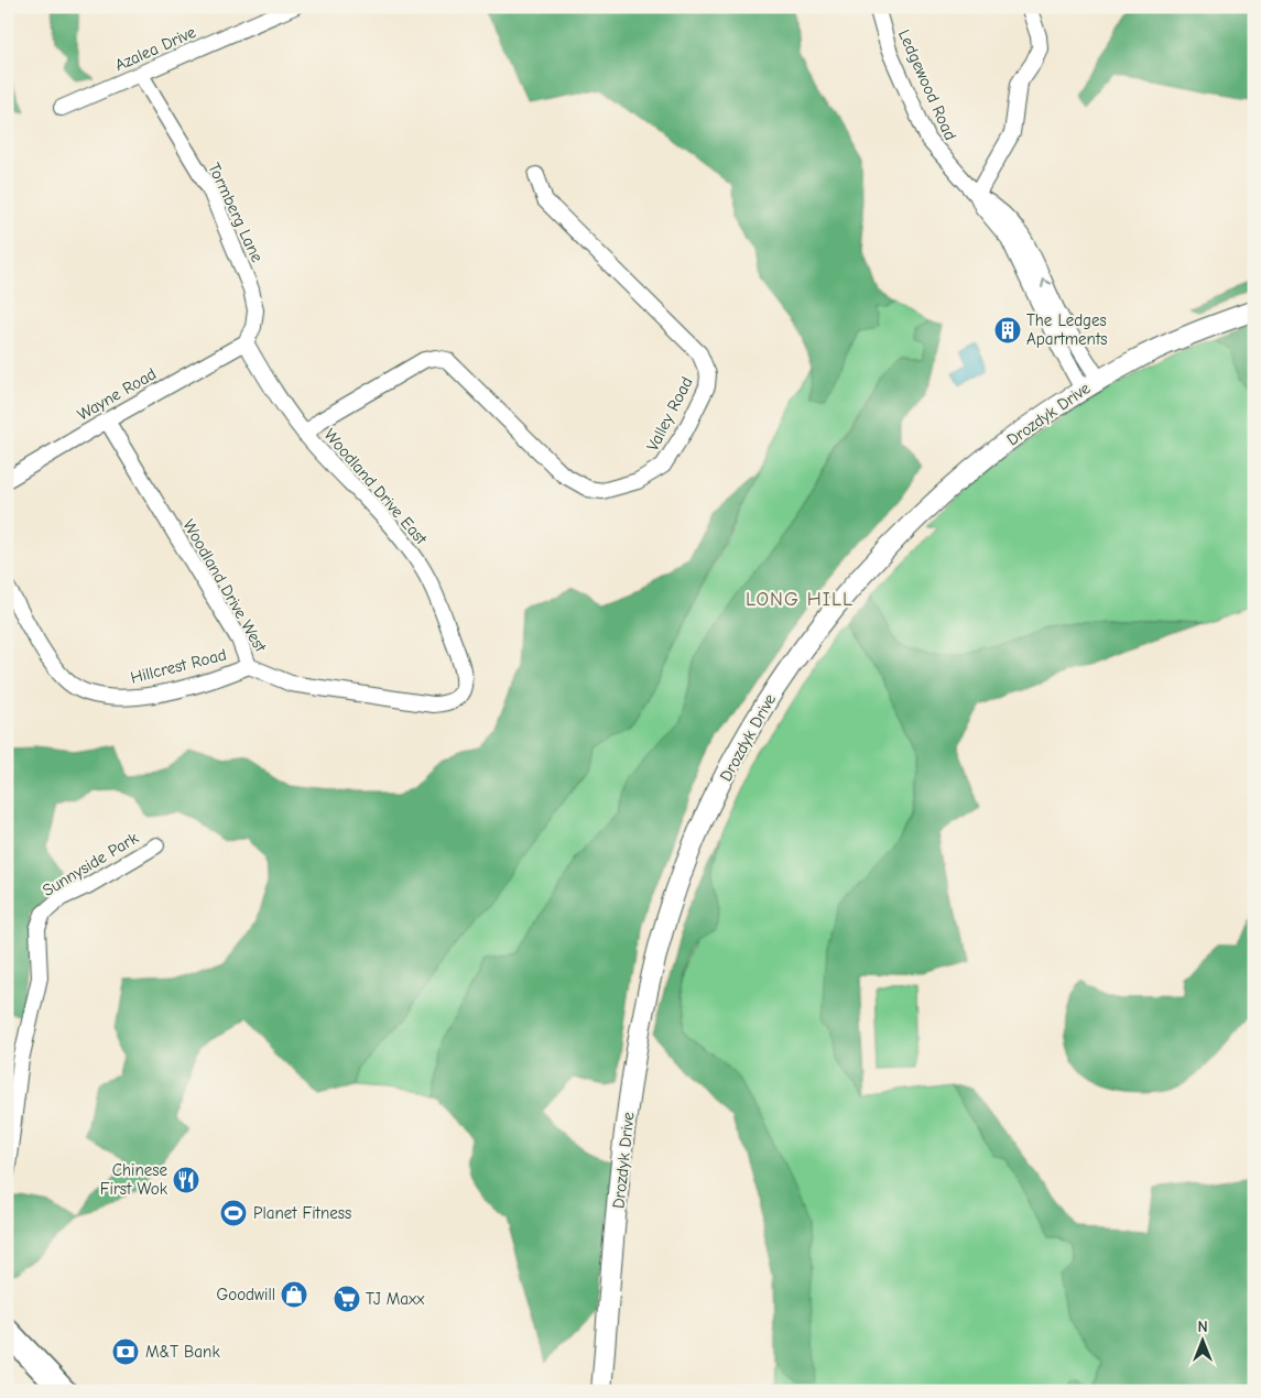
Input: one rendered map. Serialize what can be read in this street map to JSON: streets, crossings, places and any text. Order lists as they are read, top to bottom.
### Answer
{
  "streets": {
    "street": [
      "Azalea Drive",
      "Ledgewood Road",
      "Tormberg Lane",
      "Wayne Road",
      "Valley Road",
      "Drozdyk Drive",
      "Woodland Drive East",
      "Woodland Drive West",
      "Hillcrest Road",
      "Sunnyside Park"
    ]
  },
  "crossings": [
    ["Azalea Drive", "Tormberg Lane"],
    ["Ledgewood Road", "Drozdyk Drive"],
    ["Tormberg Lane", "Wayne Road"],
    ["Tormberg Lane", "Woodland Drive East"],
    ["Wayne Road", "Woodland Drive East"],
    ["Wayne Road", "Woodland Drive West"],
    ["Valley Road", "Woodland Drive East"],
    ["Woodland Drive East", "Woodland Drive West"],
    ["Woodland Drive West", "Hillcrest Road"]
  ],
  "districts": ["LONG HILL"],
  "places": {
    "building": ["The Ledges Apartments"],
    "restaurant": ["Chinese First Wok"],
    "sports": ["Planet Fitness"],
    "shop": ["Goodwill"],
    "supermarket": ["TJ Maxx"],
    "bank": ["M&T Bank"]
  },
  "north": "top"
}
